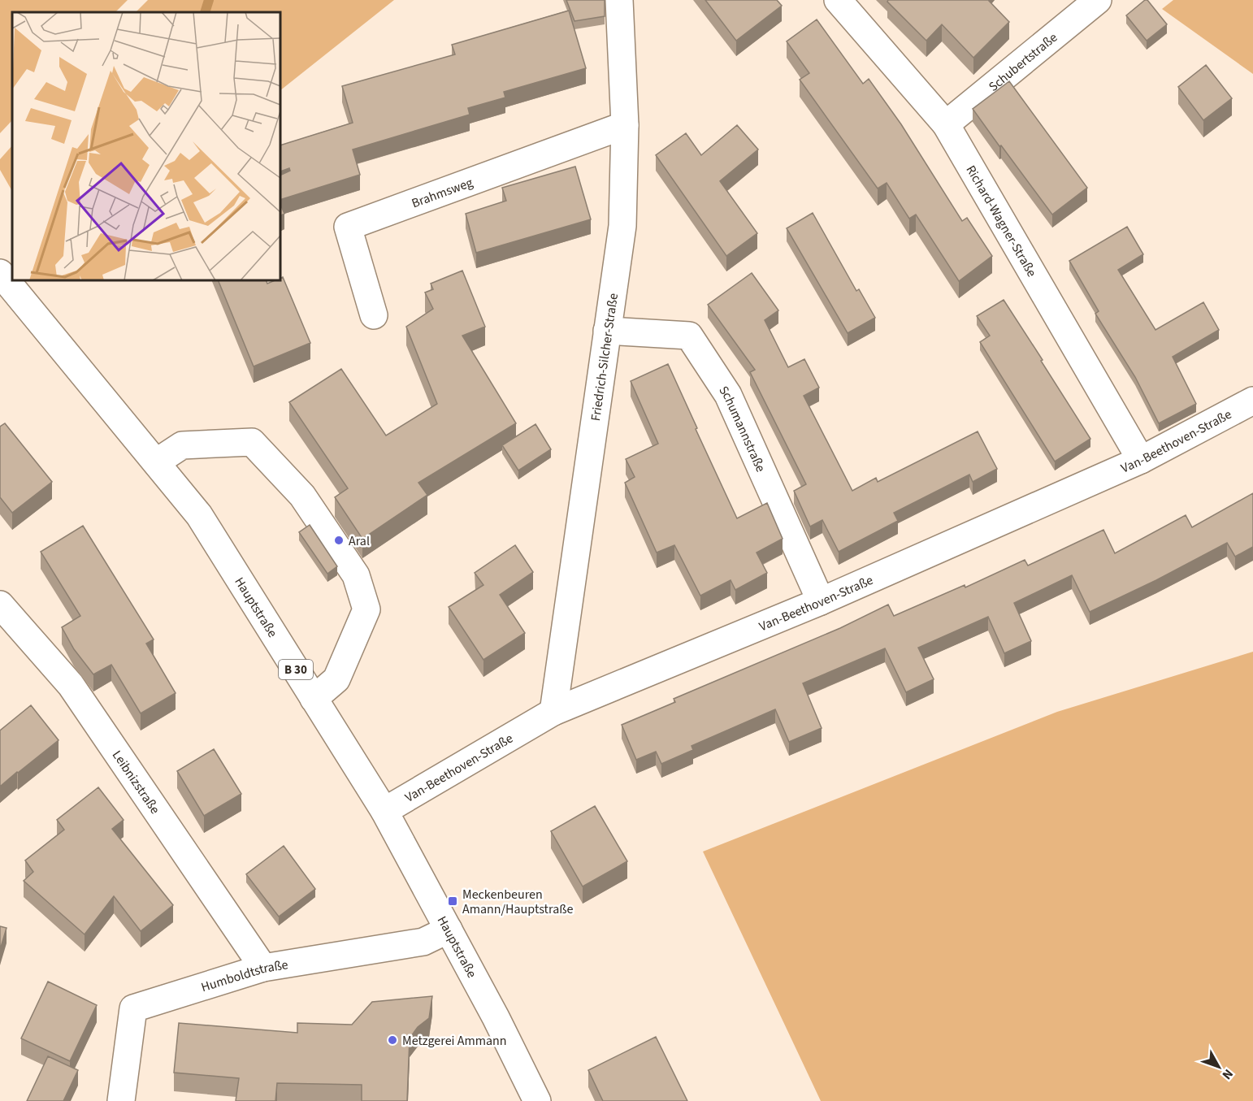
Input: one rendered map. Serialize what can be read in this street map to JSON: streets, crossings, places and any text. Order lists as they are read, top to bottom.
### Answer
{
  "streets": {
    "street": [
      "Schubertstraße",
      "Brahmsweg",
      "Richard-Wagner-Straße",
      "Friedrich-Silcher-Straße",
      "Schumannstraße",
      "Van-Beethoven-Straße",
      "Hauptstraße",
      "B 30",
      "Leibnizstraße",
      "Humboldtstraße"
    ]
  },
  "crossings": [
    ["Schubertstraße", "Richard-Wagner-Straße"],
    ["Brahmsweg", "Friedrich-Silcher-Straße"],
    ["Richard-Wagner-Straße", "Van-Beethoven-Straße"],
    ["Friedrich-Silcher-Straße", "Schumannstraße"],
    ["Friedrich-Silcher-Straße", "Van-Beethoven-Straße"],
    ["Schumannstraße", "Van-Beethoven-Straße"],
    ["Van-Beethoven-Straße", "Hauptstraße"],
    ["Hauptstraße", "Humboldtstraße"],
    ["Leibnizstraße", "Humboldtstraße"]
  ],
  "places": {
    "other": ["Aral", "Metzgerei Ammann"],
    "transit": ["Meckenbeuren Amann/Hauptstraße"]
  },
  "north": "bottom right"
}
